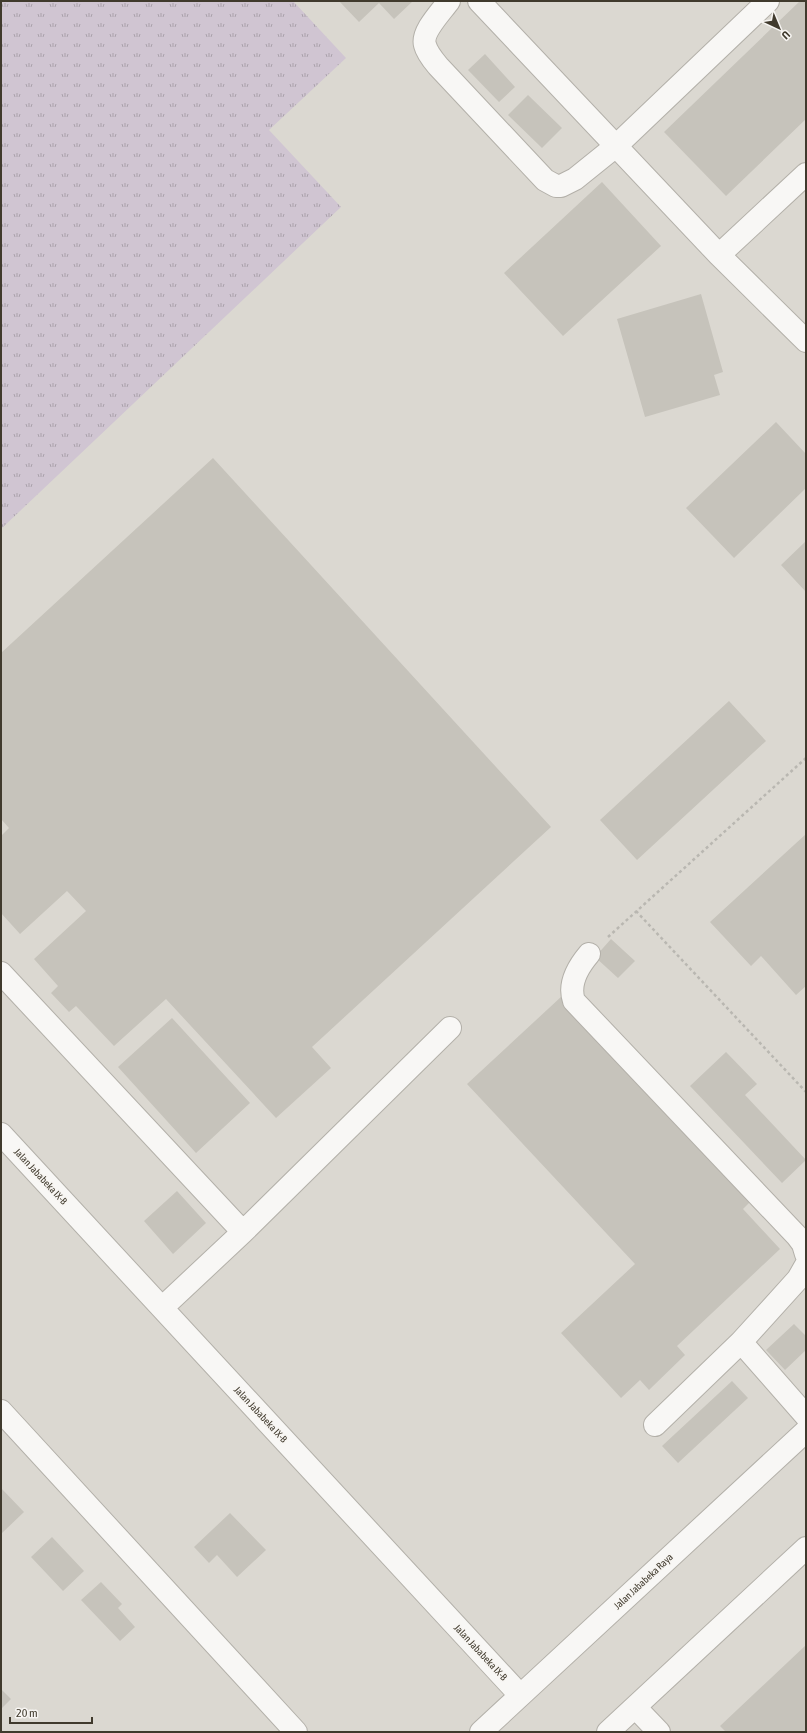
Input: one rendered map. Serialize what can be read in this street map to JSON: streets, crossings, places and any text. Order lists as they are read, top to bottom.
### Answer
{
  "streets": {
    "street": ["Jalan Jababeka IX-B", "Jalan Jababeka Raya"]
  },
  "crossings": [
    ["Jalan Jababeka IX-B", "Jalan Jababeka Raya"]
  ],
  "scale_bar": "20 m",
  "north": "bottom right"
}
